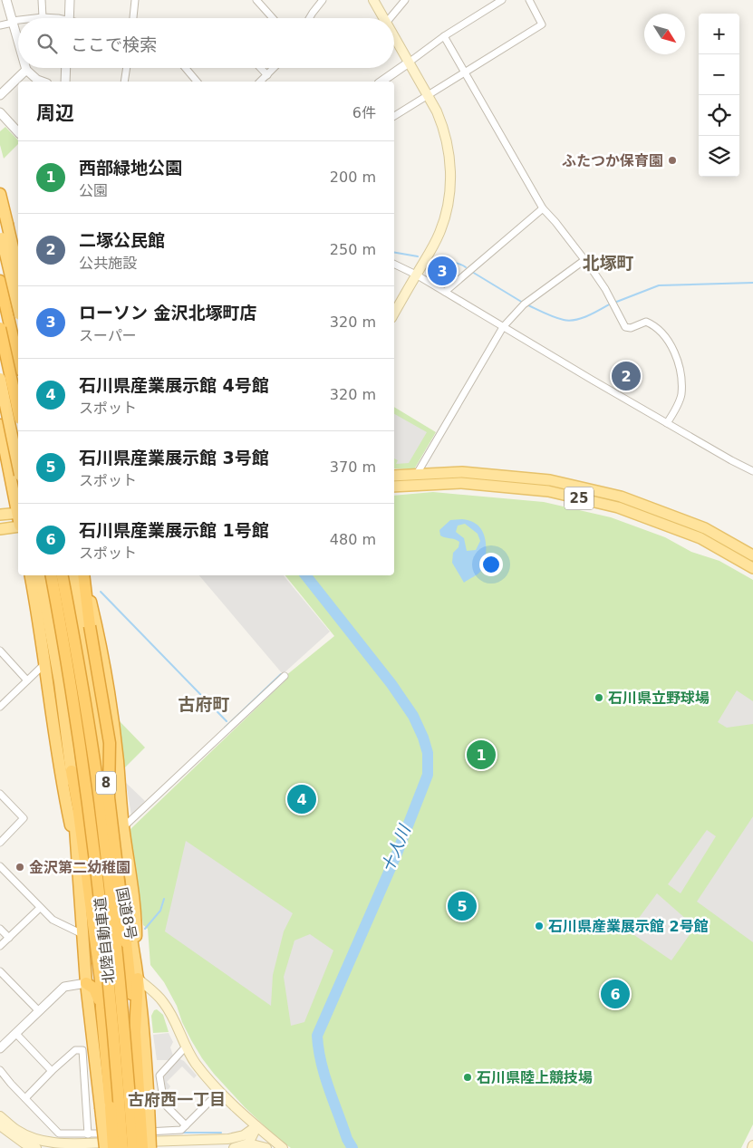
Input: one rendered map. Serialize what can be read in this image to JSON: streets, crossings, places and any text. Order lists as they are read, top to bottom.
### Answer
{
  "streets": {
    "highway": ["8", "国道8号", "北陸自動車道"],
    "main road": ["25"]
  },
  "districts": ["北塚町", "古府町", "古府西一丁目"],
  "water": ["十人川"],
  "places": [
    "ふたつか保育園",
    "石川県立野球場",
    "金沢第二幼稚園",
    "石川県産業展示館 2号館",
    "石川県陸上競技場"
  ],
  "north": "bottom right",
  "page": {
    "map_buttons": ["+", "−"],
    "search": "ここで検索",
    "heading": ["周辺", "6件"],
    "list": [
      {
        "mark": "1",
        "name": "西部緑地公園",
        "note": "公園",
        "value": "200 m"
      },
      {
        "mark": "2",
        "name": "二塚公民館",
        "note": "公共施設",
        "value": "250 m"
      },
      {
        "mark": "3",
        "name": "ローソン 金沢北塚町店",
        "note": "スーパー",
        "value": "320 m"
      },
      {
        "mark": "4",
        "name": "石川県産業展示館 4号館",
        "note": "スポット",
        "value": "320 m"
      },
      {
        "mark": "5",
        "name": "石川県産業展示館 3号館",
        "note": "スポット",
        "value": "370 m"
      },
      {
        "mark": "6",
        "name": "石川県産業展示館 1号館",
        "note": "スポット",
        "value": "480 m"
      }
    ],
    "pins": [
      "3",
      "2",
      "1",
      "4",
      "5",
      "6"
    ]
  }
}
